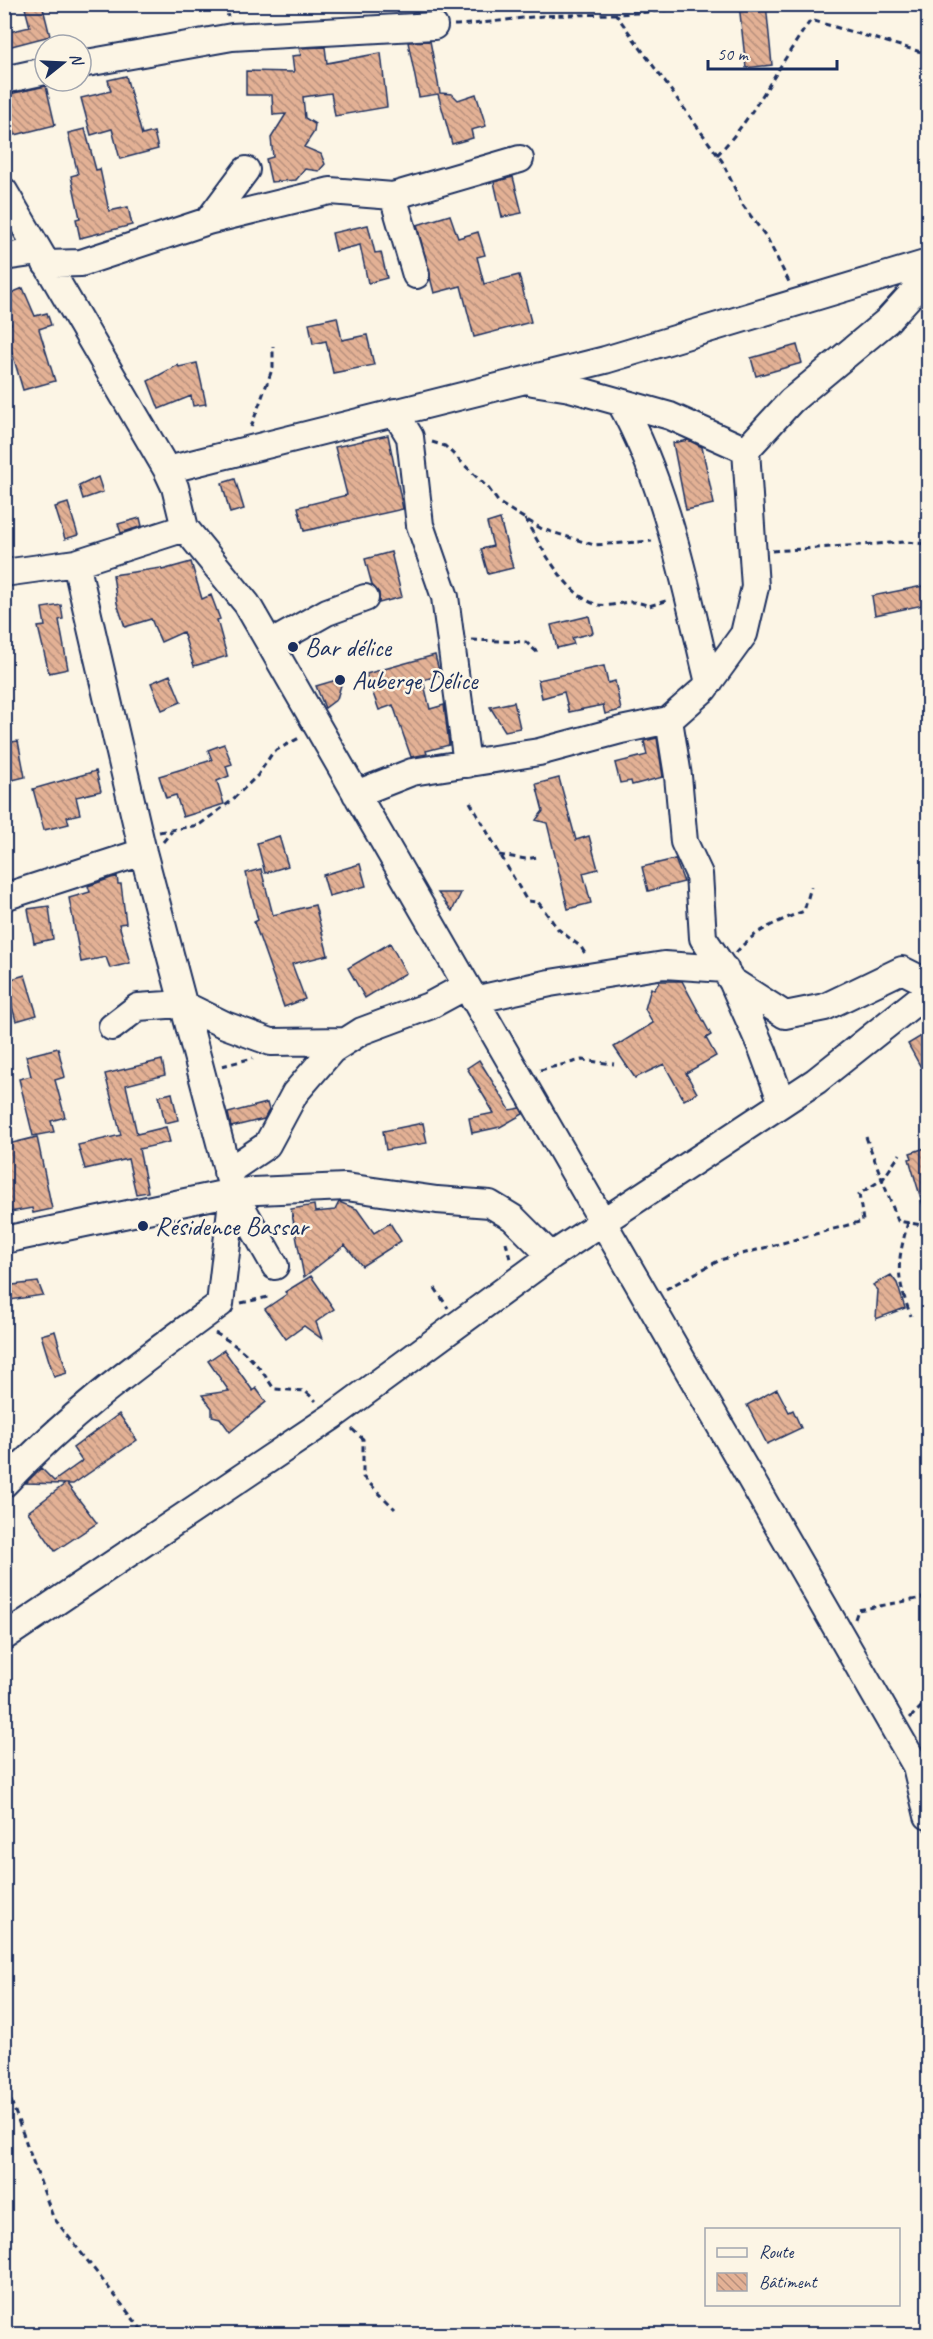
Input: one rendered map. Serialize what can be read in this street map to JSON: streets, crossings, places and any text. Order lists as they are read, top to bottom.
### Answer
{
  "places": ["Bar délice", "Auberge Délice", "Résidence Bassar"],
  "legend": ["Route", "Bâtiment"],
  "scale_bar": "50 m",
  "north": "right"
}
